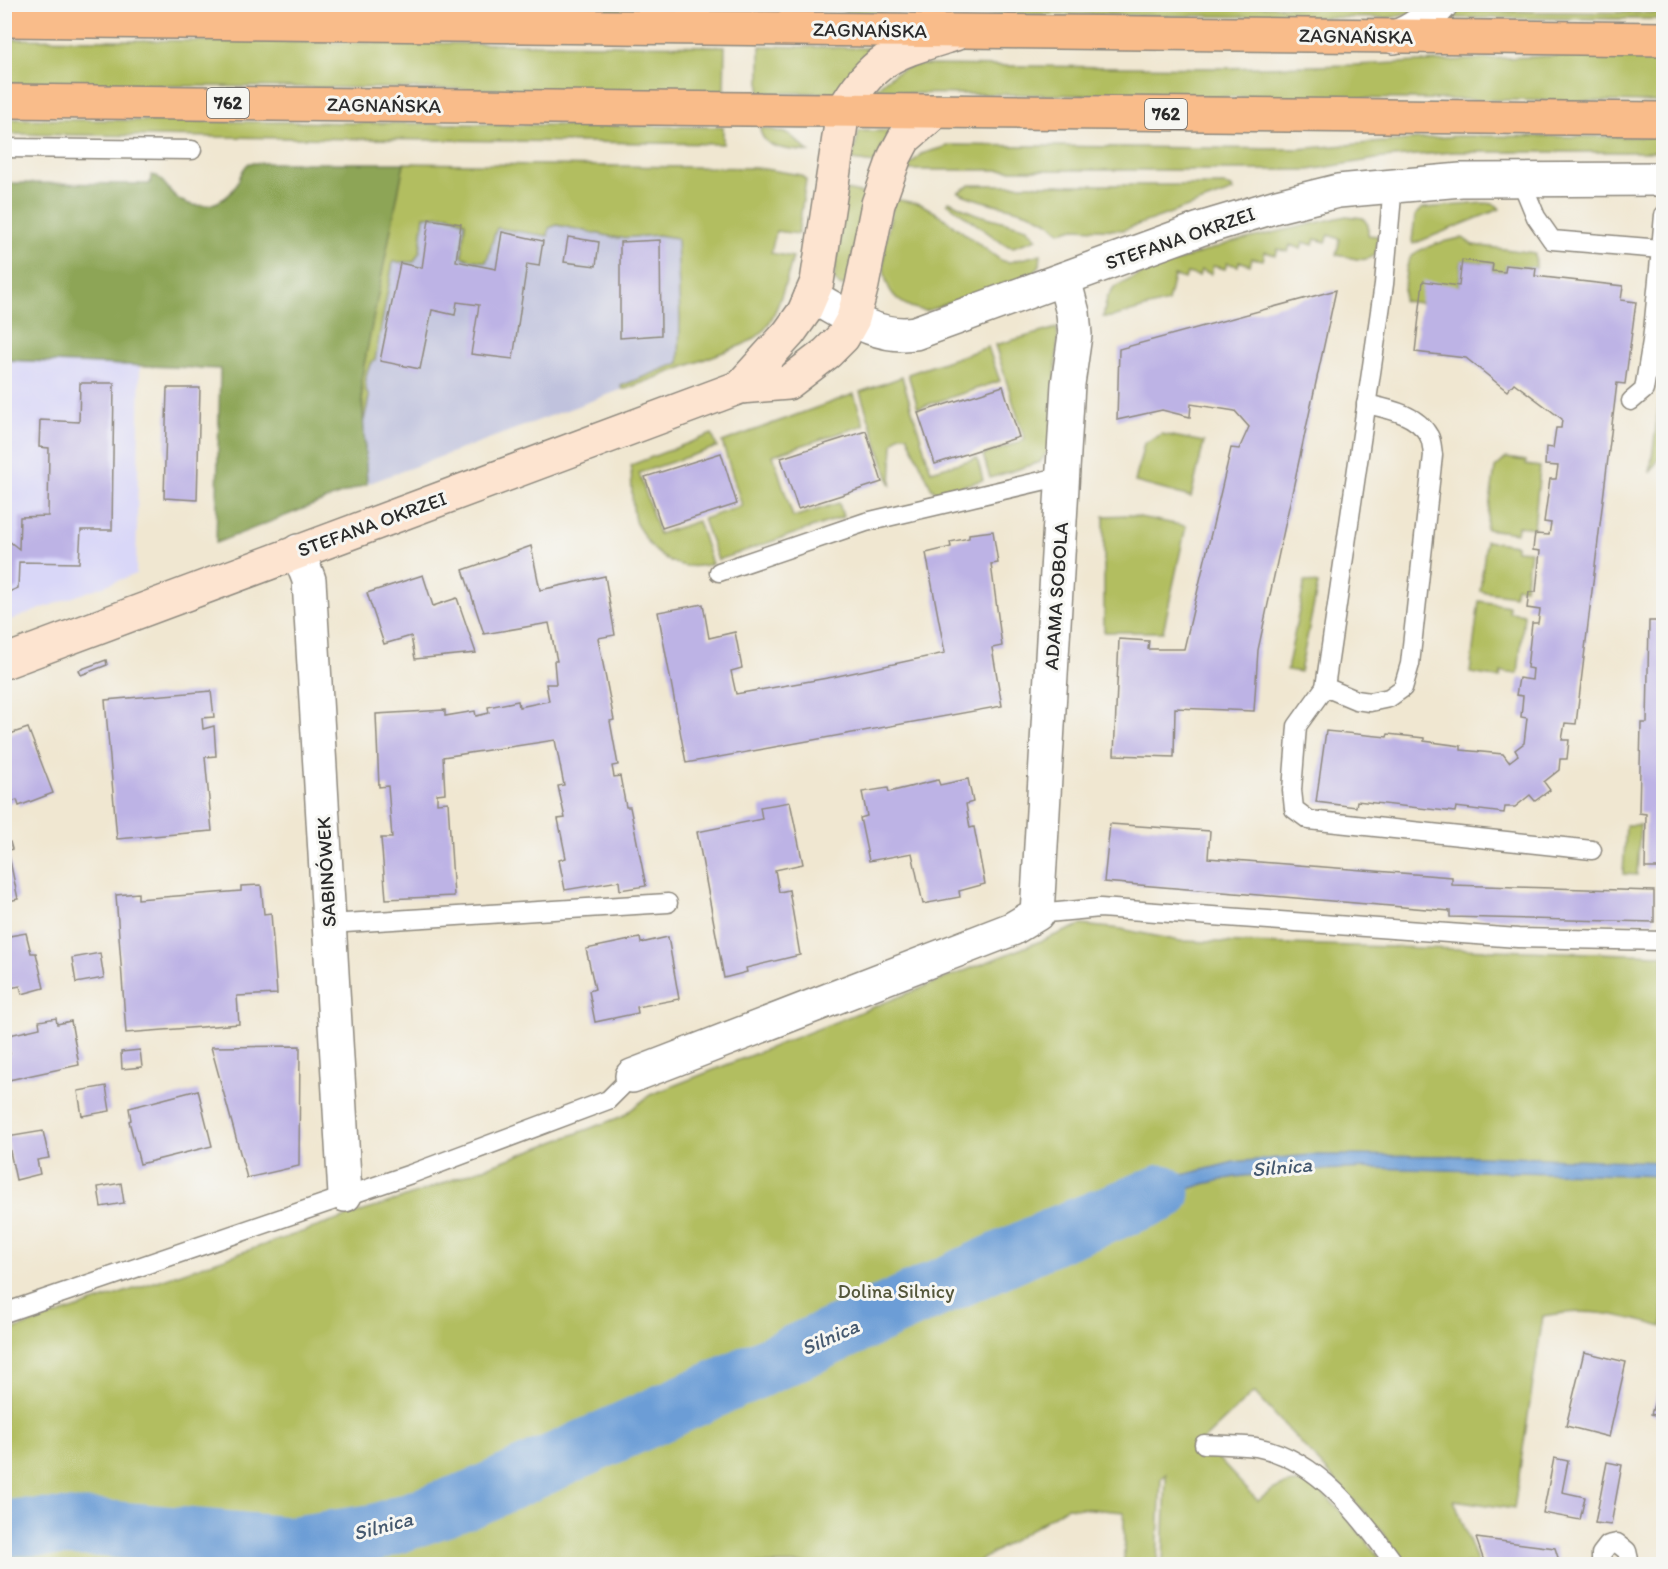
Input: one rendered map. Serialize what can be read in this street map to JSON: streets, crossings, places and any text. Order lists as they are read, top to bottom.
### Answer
{
  "streets": {
    "main road": ["ZAGNAŃSKA", "762"],
    "street": ["STEFANA OKRZEI", "ADAMA SOBOLA", "SABINÓWEK"]
  },
  "crossings": [
    ["ZAGNAŃSKA", "STEFANA OKRZEI"],
    ["STEFANA OKRZEI", "ADAMA SOBOLA"],
    ["STEFANA OKRZEI", "SABINÓWEK"]
  ],
  "water": ["Silnica"],
  "parks": ["Dolina Silnicy"]
}
